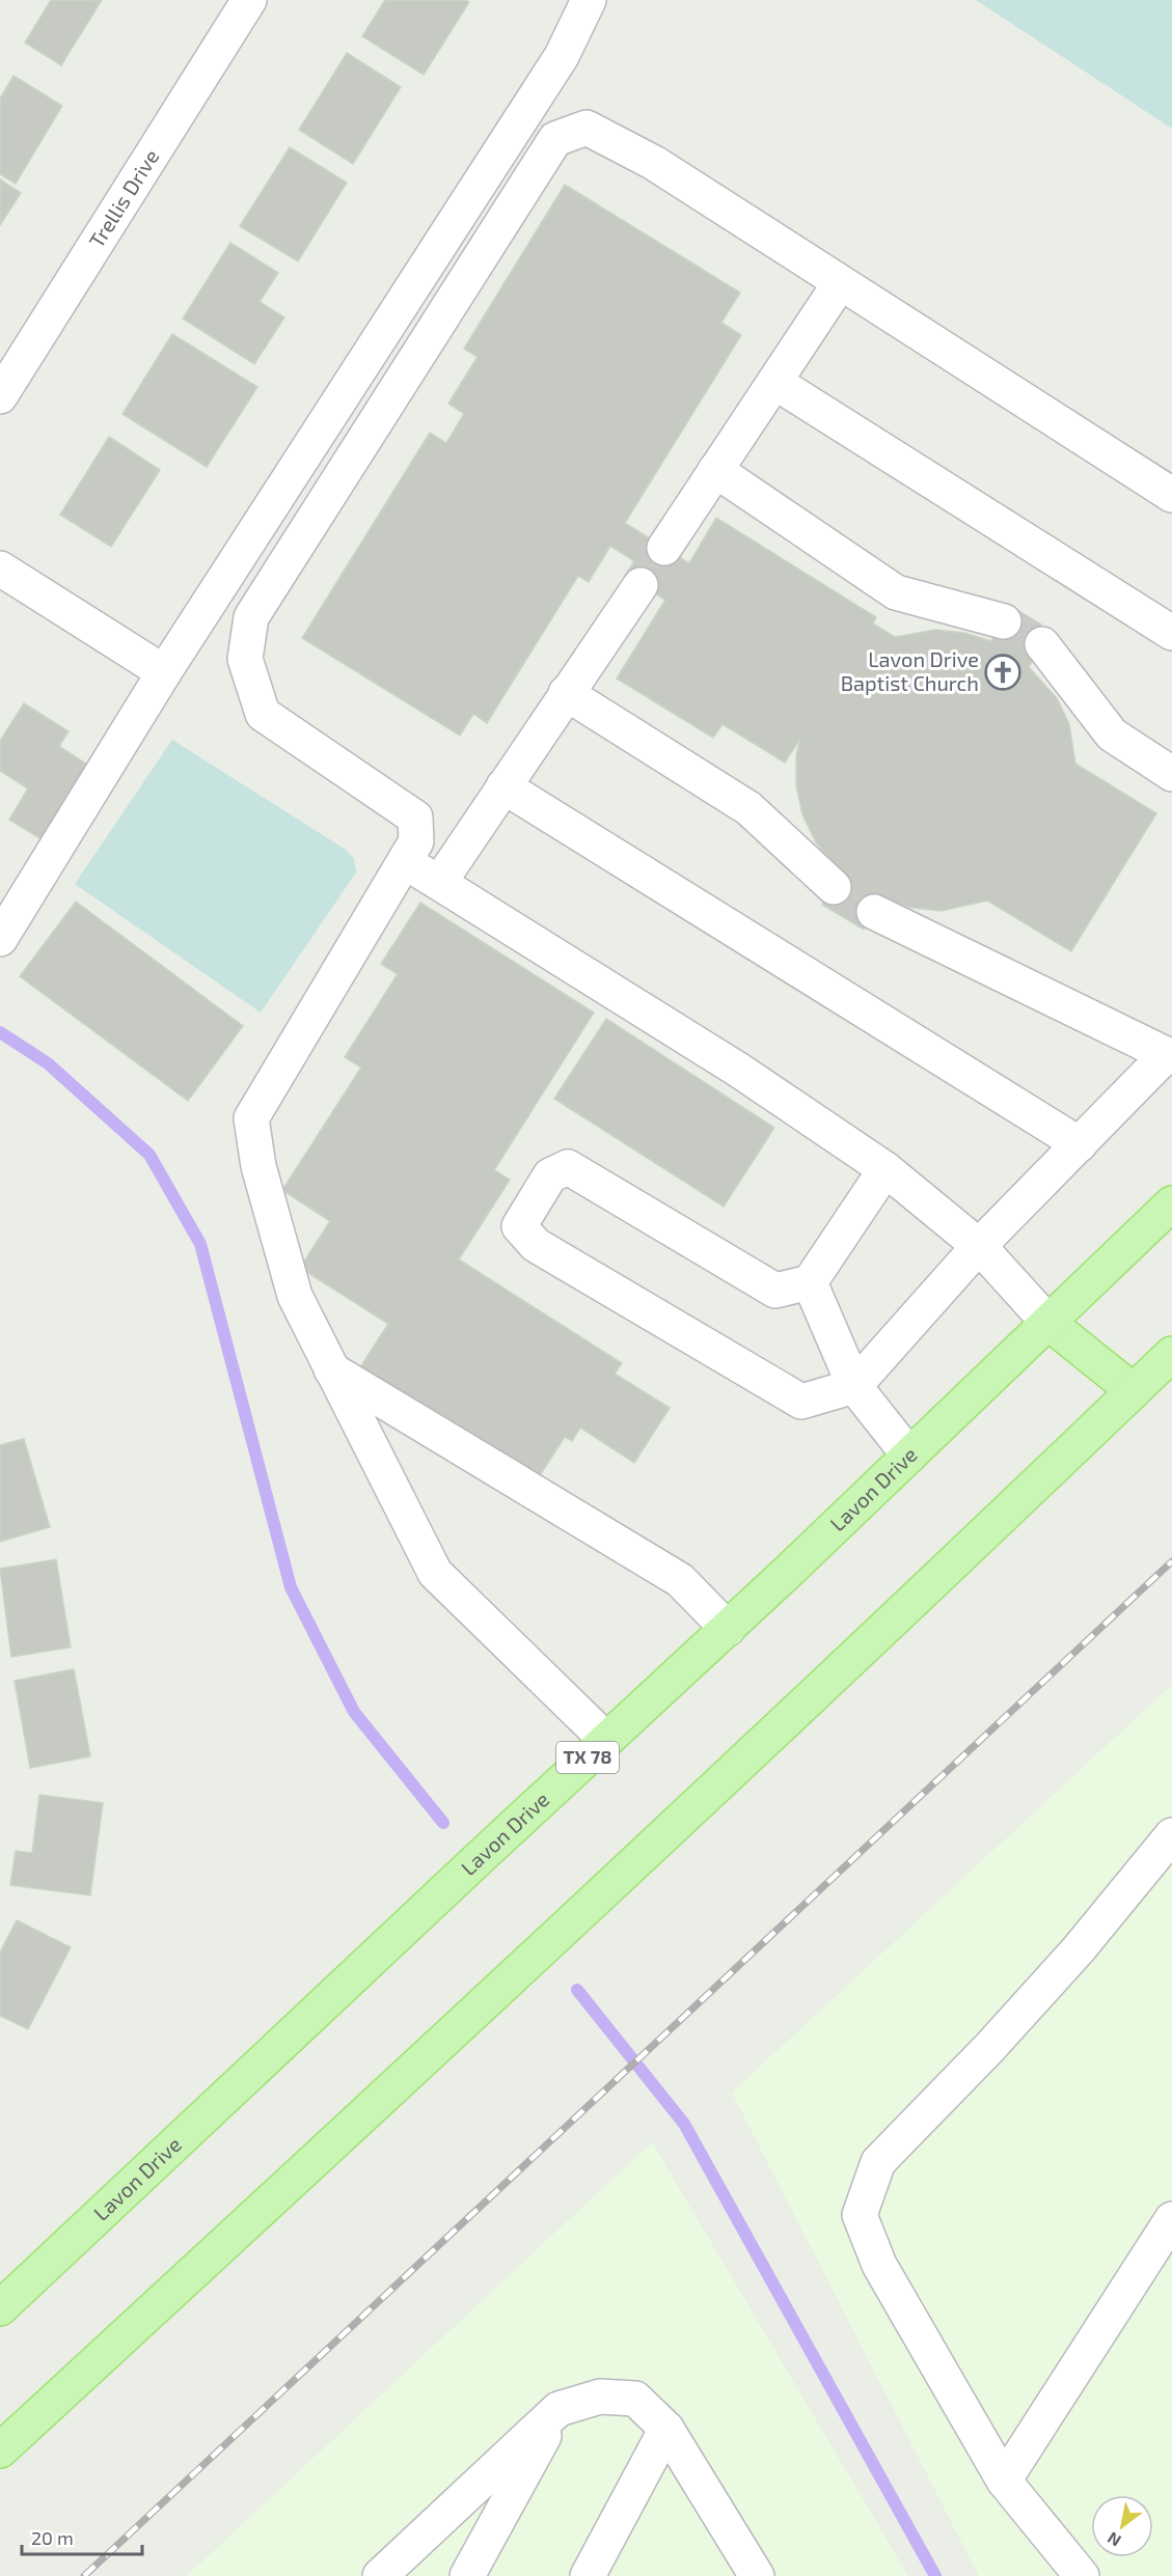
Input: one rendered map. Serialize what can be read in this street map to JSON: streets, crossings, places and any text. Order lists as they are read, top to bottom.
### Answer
{
  "streets": {
    "main road": ["Lavon Drive", "TX 78"],
    "street": ["Trellis Drive"]
  },
  "places": {
    "church": ["Lavon Drive Baptist Church"]
  },
  "scale_bar": "20 m",
  "north": "bottom left"
}
